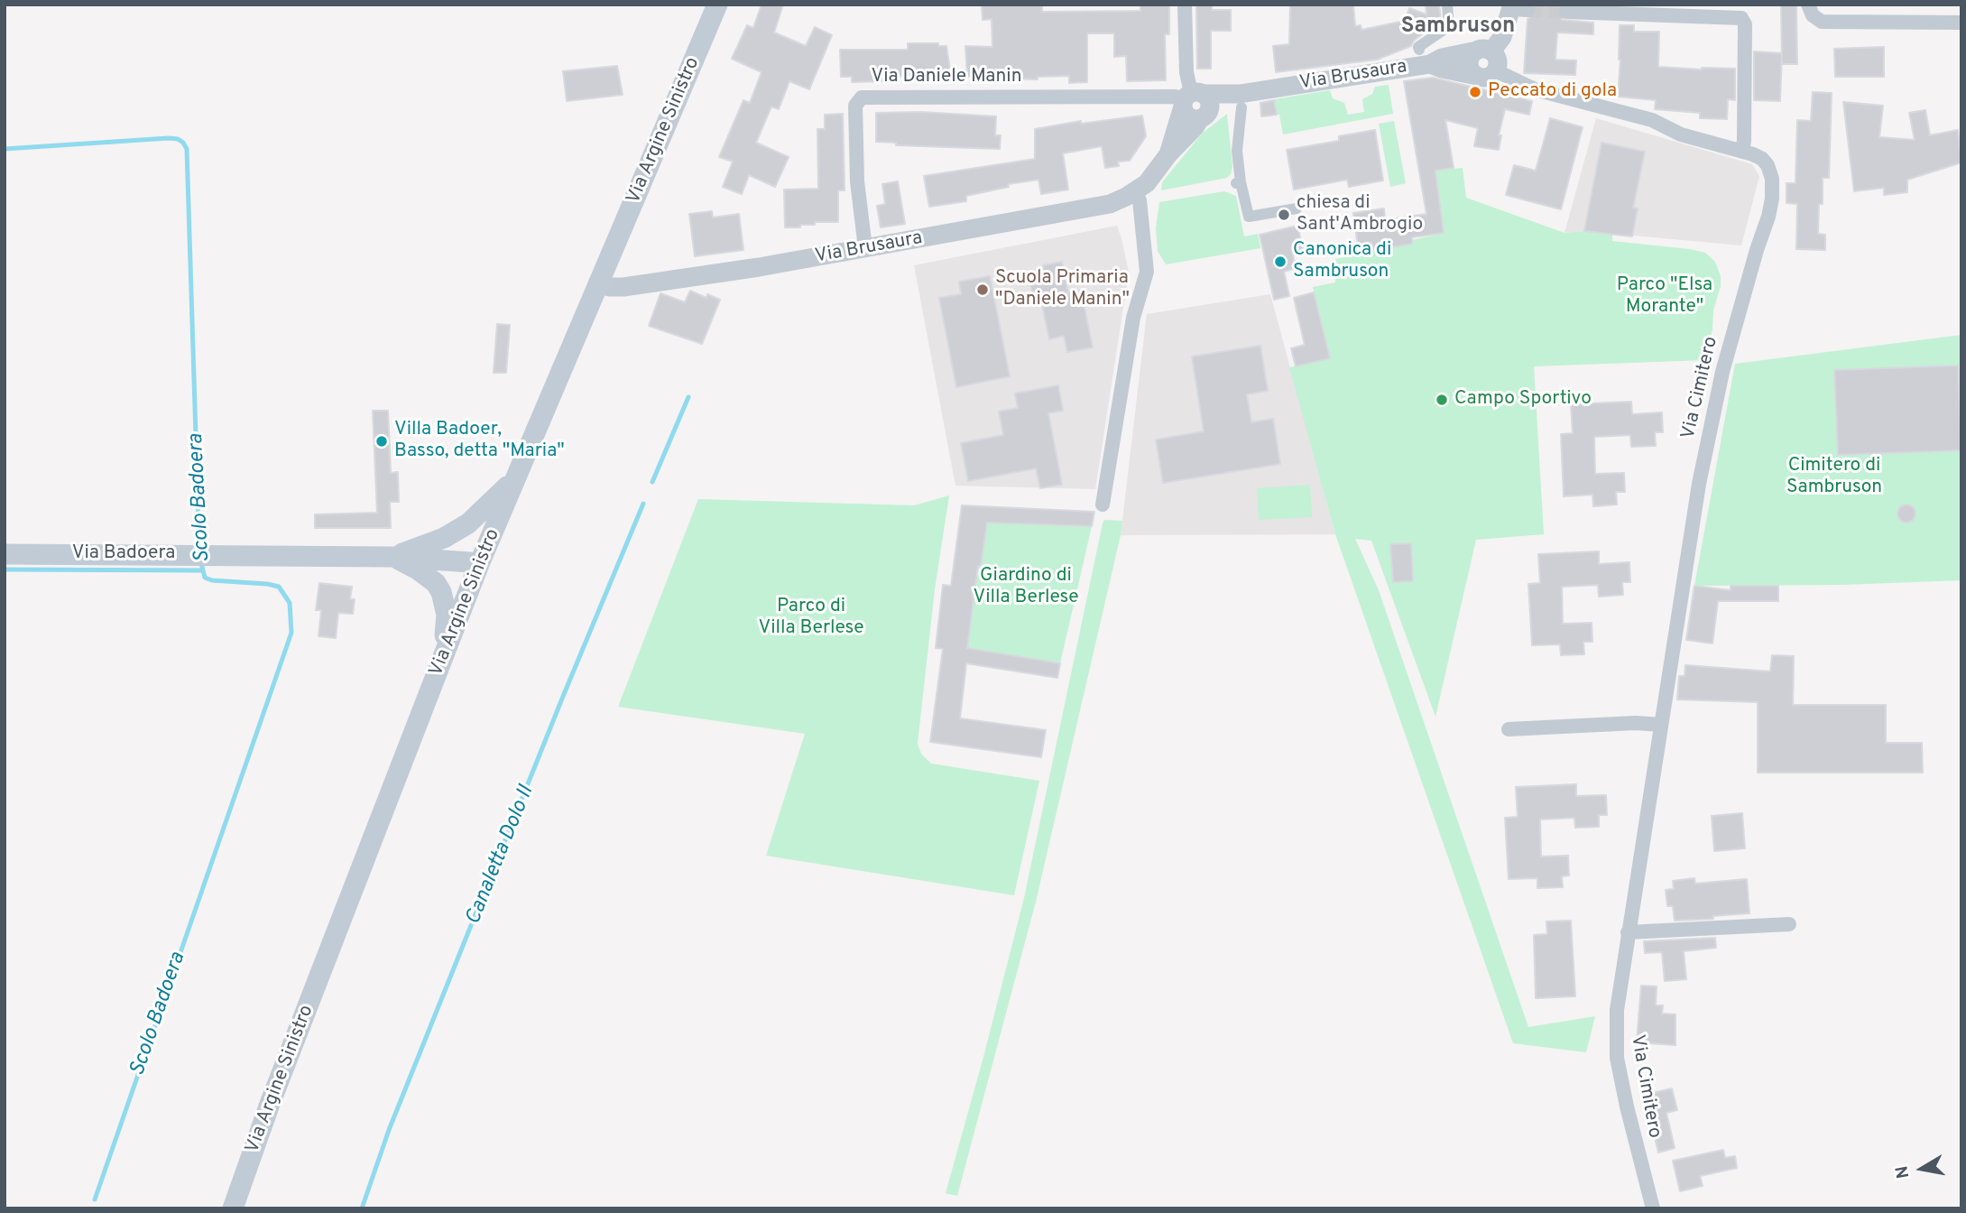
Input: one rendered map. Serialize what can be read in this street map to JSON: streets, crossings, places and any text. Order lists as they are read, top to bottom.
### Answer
{
  "streets": {
    "main road": ["Via Argine Sinistro", "Via Badoera"],
    "street": ["Via Brusaura", "Via Daniele Manin", "Via Cimitero"]
  },
  "crossings": [
    ["Via Brusaura", "Via Daniele Manin"],
    ["Via Brusaura", "Via Argine Sinistro"],
    ["Via Brusaura", "Via Cimitero"],
    ["Via Argine Sinistro", "Via Badoera"]
  ],
  "districts": ["Sambruson"],
  "water": ["Scolo Badoera", "Canaletta Dolo II"],
  "parks": [
    "Parco \"Elsa Morante\"",
    "Cimitero di Sambruson",
    "Giardino di Villa Berlese",
    "Parco di Villa Berlese"
  ],
  "places": [
    "Peccato di gola",
    "chiesa di Sant'Ambrogio",
    "Canonica di Sambruson",
    "Scuola Primaria \"Daniele Manin\"",
    "Campo Sportivo",
    "Villa Badoer, Basso, detta \"Maria\""
  ],
  "north": "left"
}
